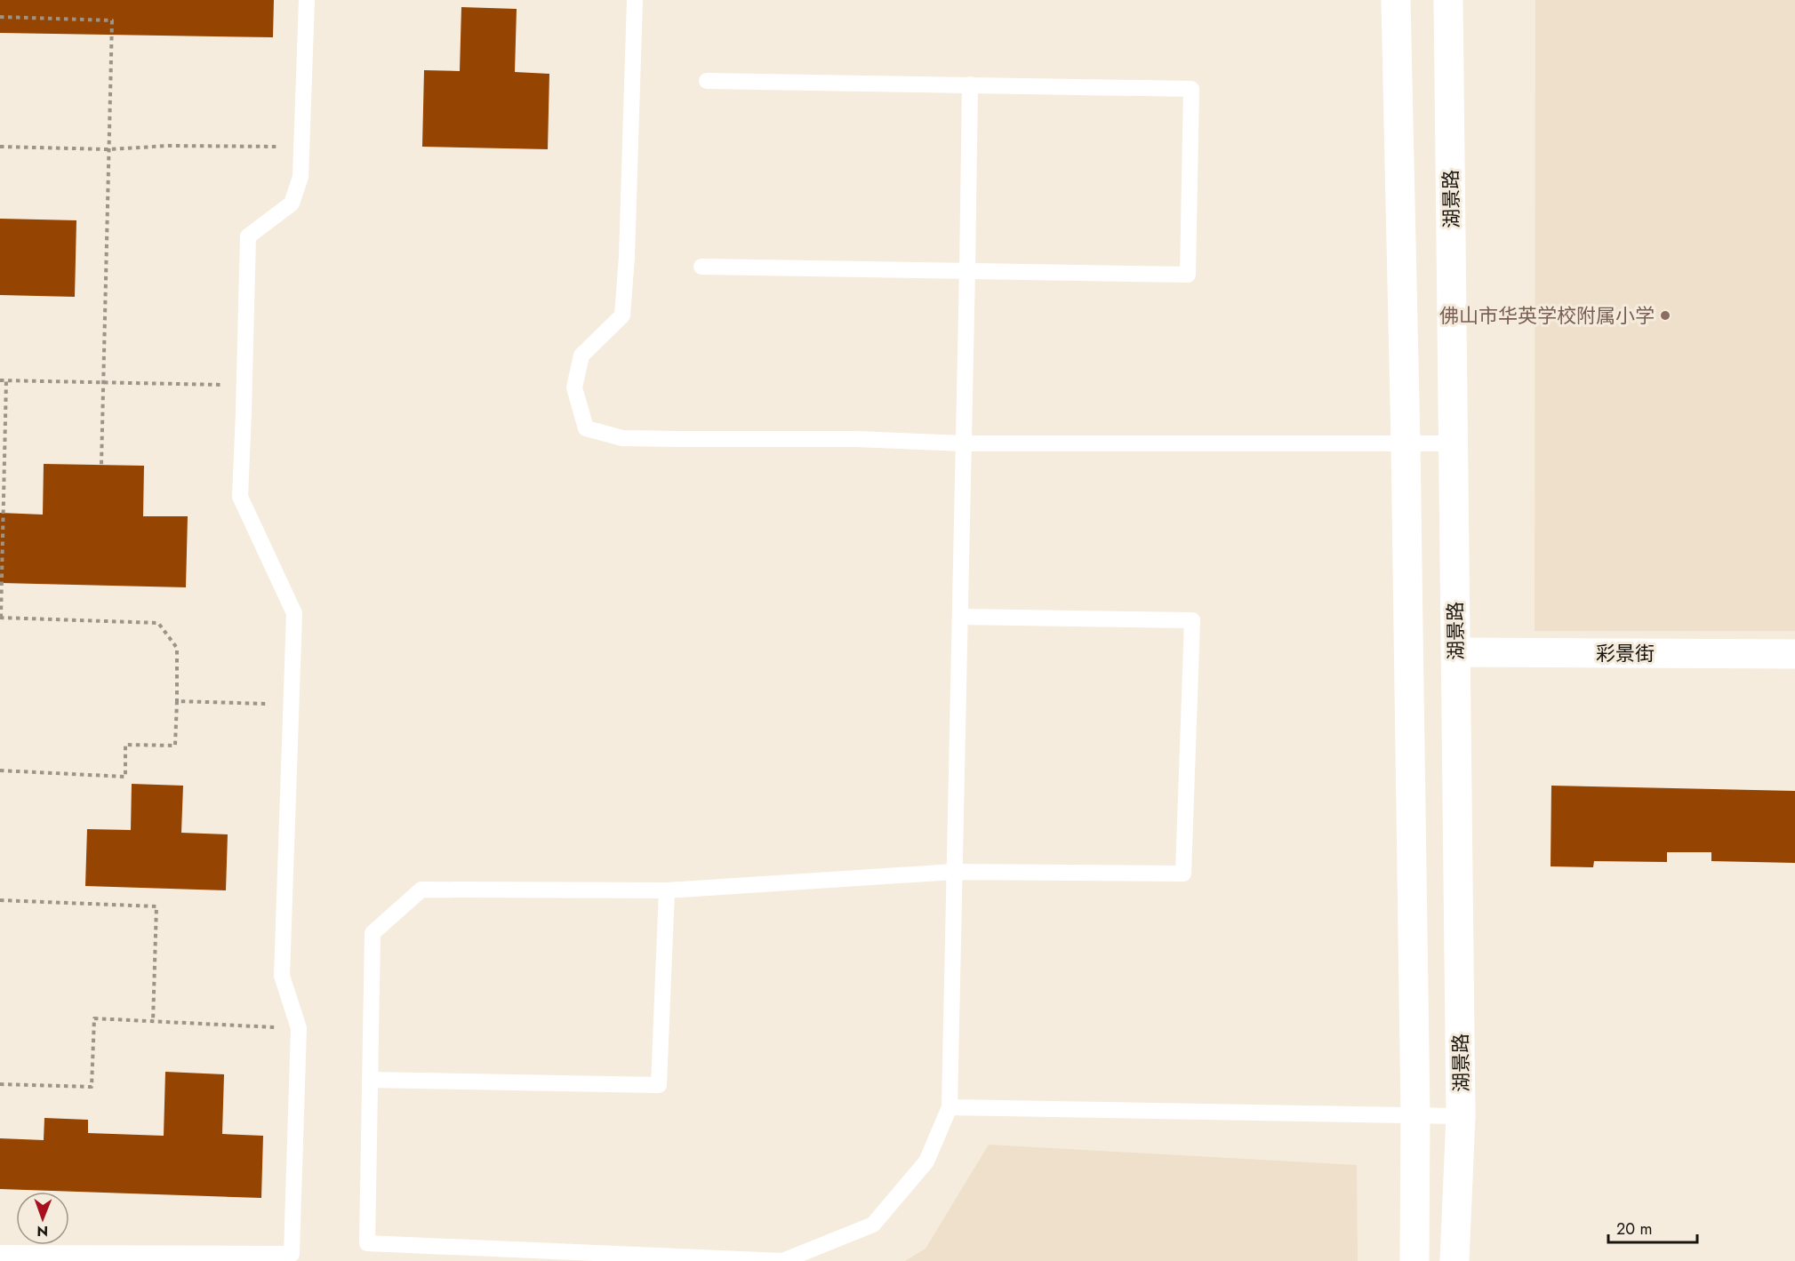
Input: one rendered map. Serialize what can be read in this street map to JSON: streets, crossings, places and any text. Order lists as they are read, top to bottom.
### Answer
{
  "streets": {
    "main road": ["湖景路", "彩景街"]
  },
  "crossings": [
    ["湖景路", "彩景街"]
  ],
  "places": ["佛山市华英学校附属小学"],
  "scale_bar": "20 m",
  "north": "bottom"
}
